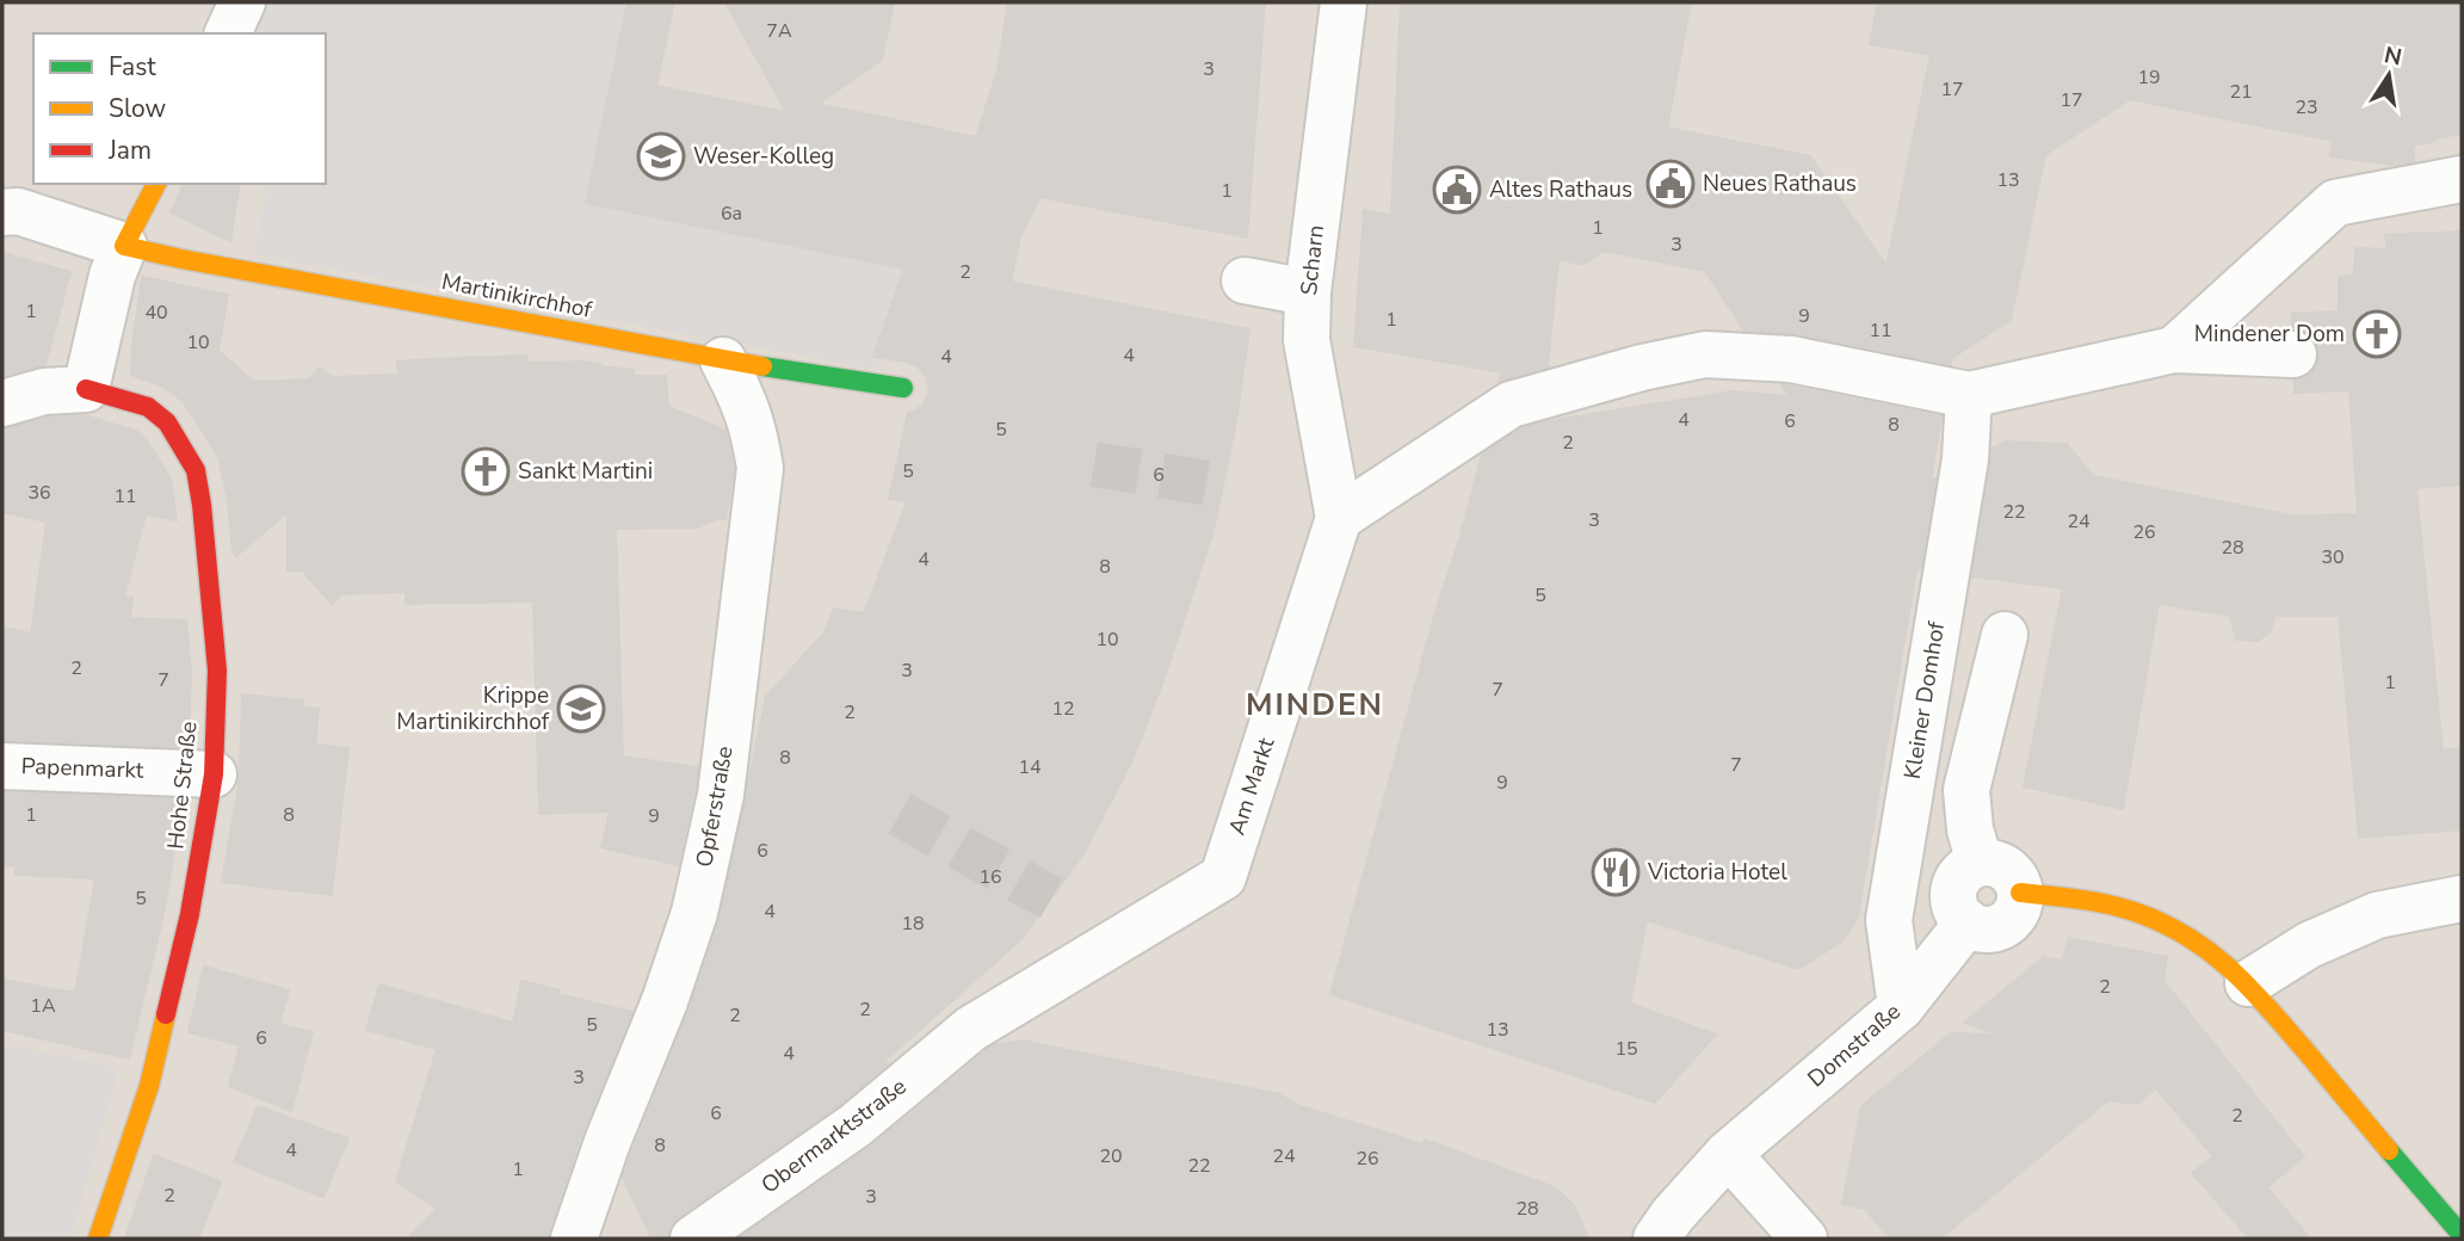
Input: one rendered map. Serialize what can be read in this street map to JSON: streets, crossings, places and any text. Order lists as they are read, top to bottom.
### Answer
{
  "streets": {
    "street": [
      "Scharn",
      "Martinikirchhof",
      "Kleiner Domhof",
      "Papenmarkt",
      "Hohe Straße",
      "Am Markt",
      "Opferstraße",
      "Domstraße",
      "Obermarktstraße"
    ]
  },
  "crossings": [
    ["Scharn", "Am Markt"],
    ["Martinikirchhof", "Opferstraße"],
    ["Kleiner Domhof", "Domstraße"],
    ["Papenmarkt", "Hohe Straße"],
    ["Am Markt", "Obermarktstraße"]
  ],
  "districts": ["MINDEN"],
  "places": {
    "school or university": ["Weser-Kolleg", "Krippe Martinikirchhof"],
    "public building": ["Neues Rathaus", "Altes Rathaus"],
    "church": ["Mindener Dom", "Sankt Martini"],
    "restaurant": ["Victoria Hotel"]
  },
  "house_numbers": [
    "7A",
    "3",
    "19",
    "17",
    "21",
    "17",
    "23",
    "13",
    "1",
    "6a",
    "1",
    "3",
    "2",
    "1",
    "40",
    "9",
    "1",
    "11",
    "10",
    "4",
    "4",
    "4",
    "6",
    "8",
    "5",
    "2",
    "5",
    "6",
    "36",
    "11",
    "22",
    "3",
    "24",
    "26",
    "28",
    "30",
    "4",
    "8",
    "5",
    "10",
    "2",
    "3",
    "7",
    "1",
    "7",
    "12",
    "2",
    "8",
    "7",
    "14",
    "9",
    "1",
    "8",
    "9",
    "6",
    "16",
    "5",
    "4",
    "18",
    "2",
    "1A",
    "2",
    "2",
    "5",
    "13",
    "6",
    "15",
    "4",
    "3",
    "6",
    "2",
    "8",
    "4",
    "20",
    "24",
    "26",
    "22",
    "1",
    "2",
    "3",
    "28"
  ],
  "legend": ["Fast", "Slow", "Jam"],
  "north": "top"
}
